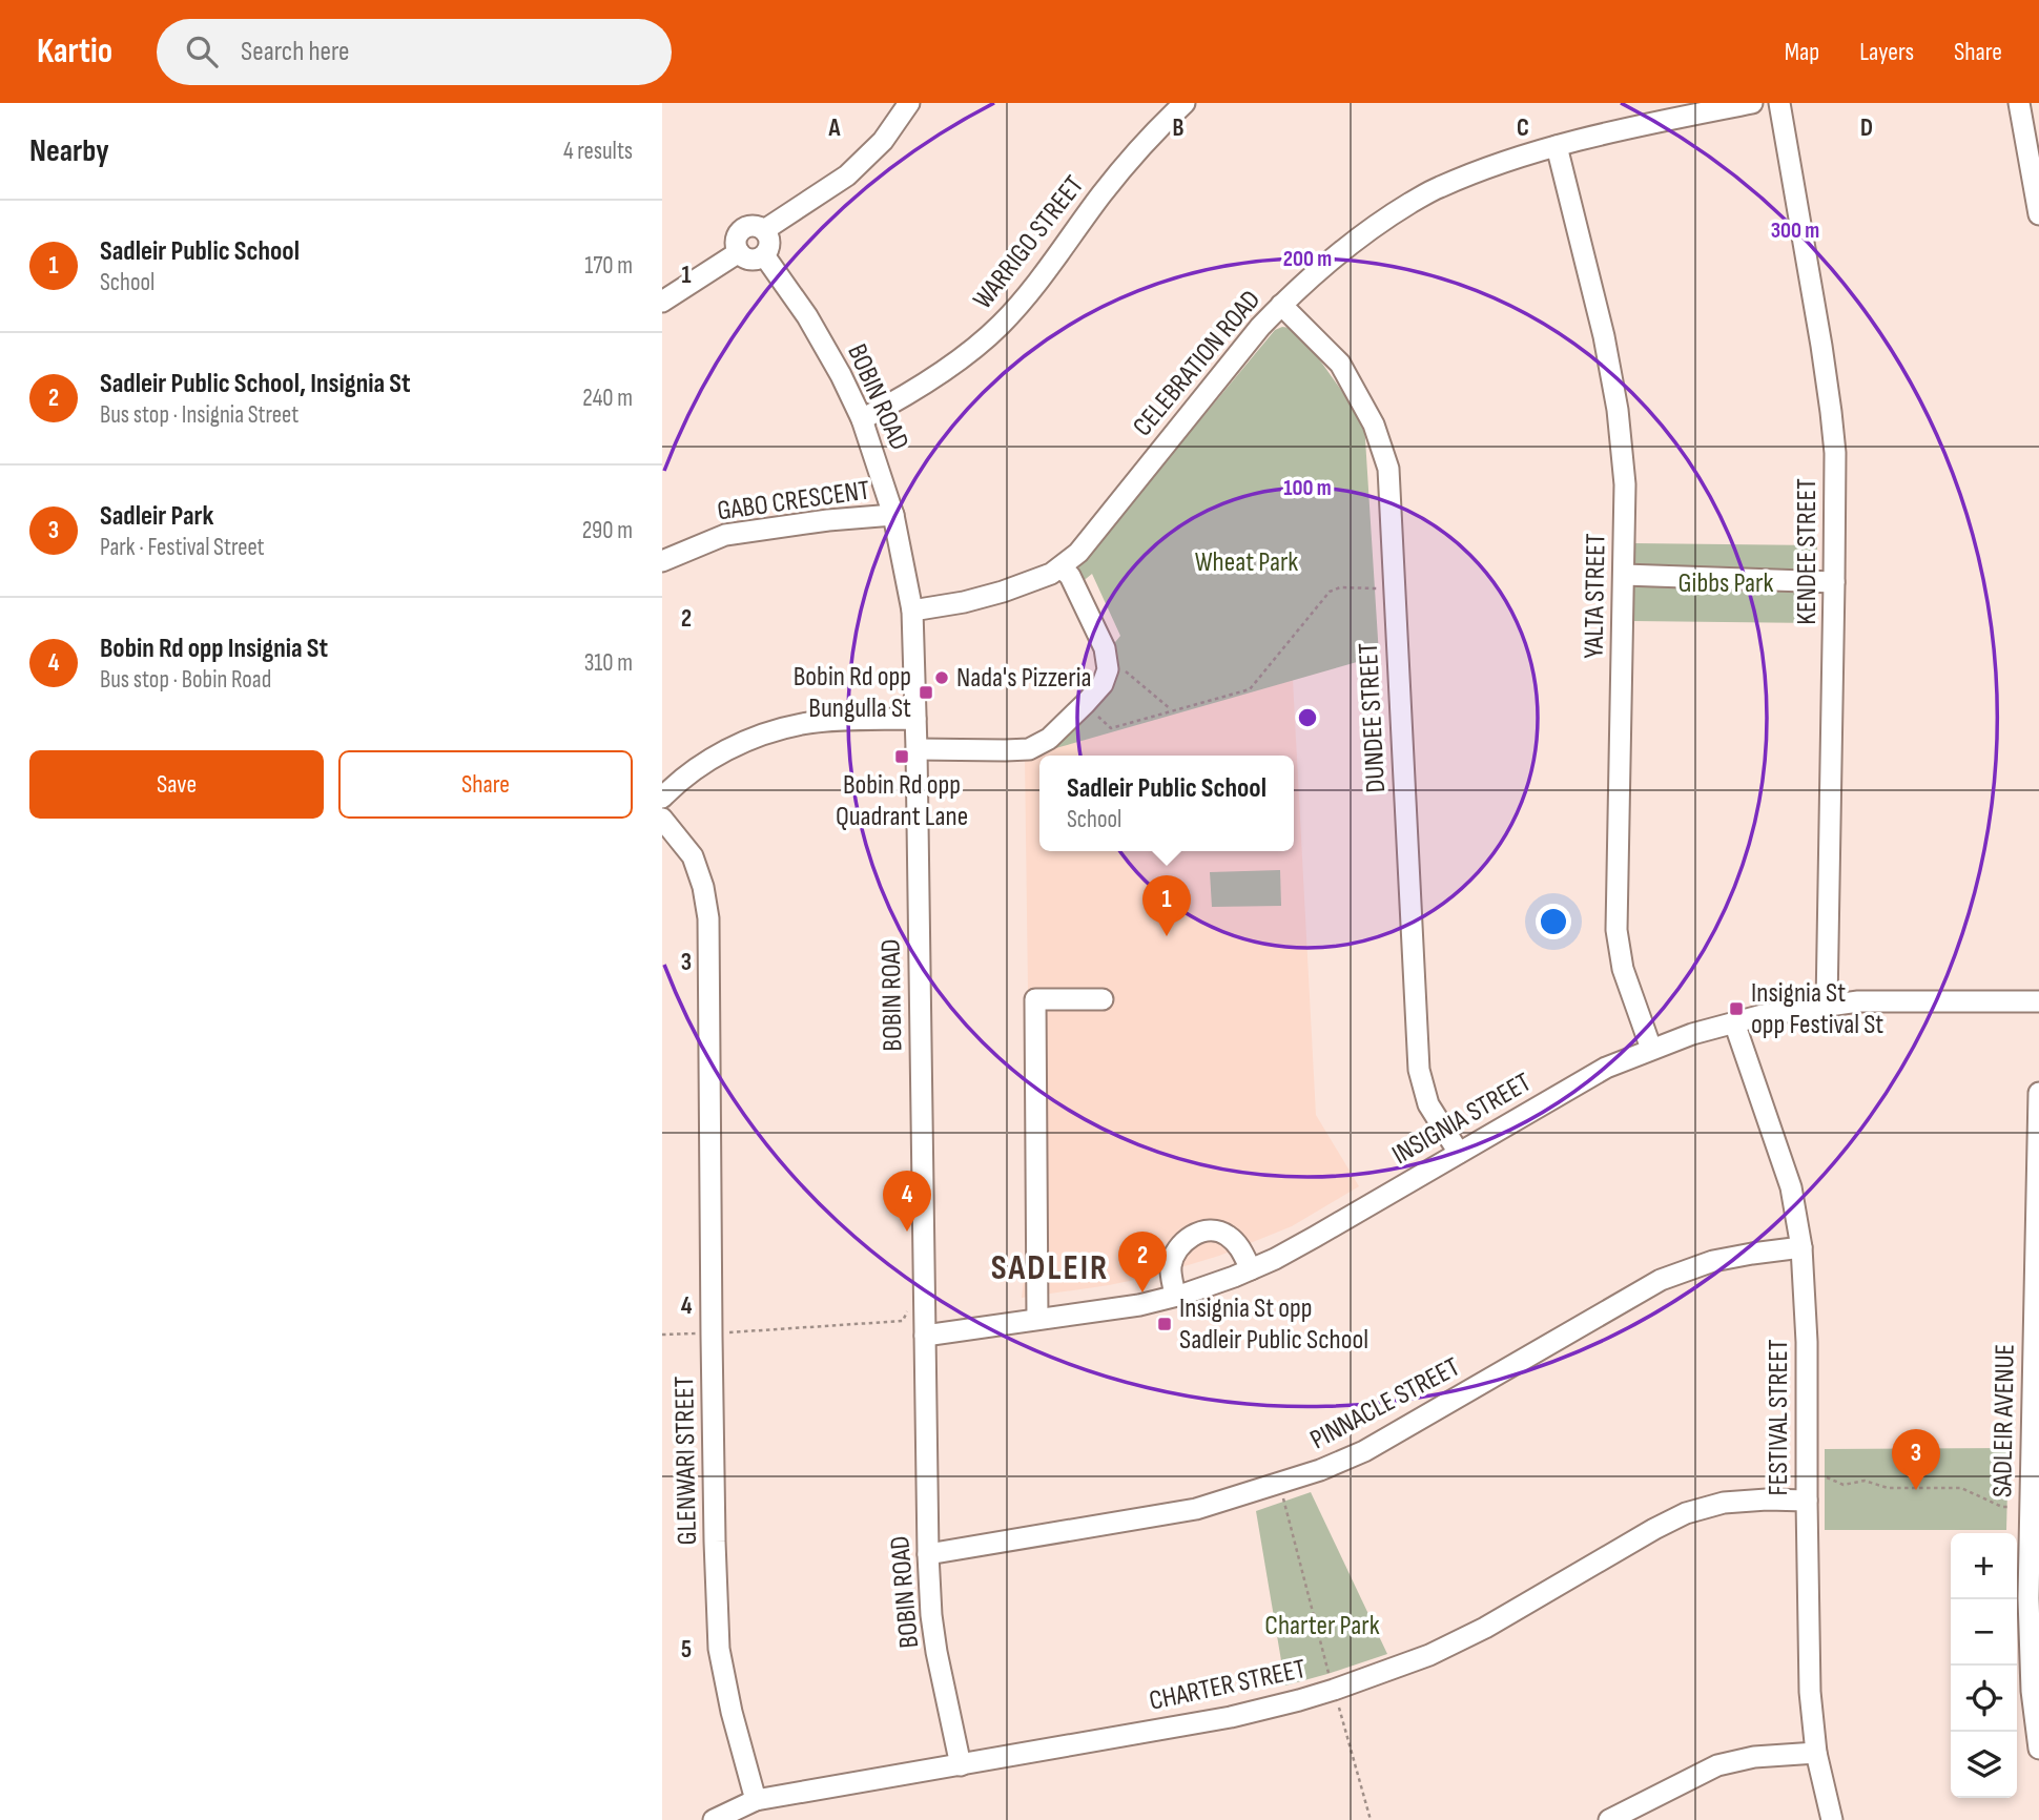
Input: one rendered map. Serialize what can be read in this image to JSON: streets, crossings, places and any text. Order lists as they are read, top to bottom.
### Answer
{
  "streets": {
    "street": [
      "WARRIGO STREET",
      "CELEBRATION ROAD",
      "BOBIN ROAD",
      "GABO CRESCENT",
      "KENDEE STREET",
      "YALTA STREET",
      "DUNDEE STREET",
      "INSIGNIA STREET",
      "PINNACLE STREET",
      "FESTIVAL STREET",
      "SADLEIR AVENUE",
      "GLENWARI STREET",
      "CHARTER STREET"
    ]
  },
  "crossings": [
    ["WARRIGO STREET", "BOBIN ROAD"],
    ["CELEBRATION ROAD", "BOBIN ROAD"],
    ["CELEBRATION ROAD", "YALTA STREET"],
    ["CELEBRATION ROAD", "DUNDEE STREET"],
    ["BOBIN ROAD", "GABO CRESCENT"],
    ["BOBIN ROAD", "INSIGNIA STREET"],
    ["BOBIN ROAD", "PINNACLE STREET"],
    ["BOBIN ROAD", "CHARTER STREET"],
    ["KENDEE STREET", "INSIGNIA STREET"],
    ["YALTA STREET", "INSIGNIA STREET"],
    ["DUNDEE STREET", "INSIGNIA STREET"],
    ["INSIGNIA STREET", "FESTIVAL STREET"],
    ["PINNACLE STREET", "FESTIVAL STREET"],
    ["FESTIVAL STREET", "CHARTER STREET"],
    ["GLENWARI STREET", "CHARTER STREET"]
  ],
  "districts": ["SADLEIR"],
  "parks": ["Wheat Park", "Gibbs Park", "Charter Park"],
  "places": {
    "other": ["Nada's Pizzeria"],
    "transit": [
      "Bobin Rd opp Bungulla St",
      "Bobin Rd opp Quadrant Lane",
      "Insignia St opp Festival St",
      "Insignia St opp Sadleir Public School"
    ]
  },
  "page": {
    "header": "Kartio",
    "search": "Search here",
    "nav": ["Map", "Layers", "Share"],
    "heading": ["Nearby", "4 results"],
    "list": [
      {
        "mark": "1",
        "name": "Sadleir Public School",
        "note": "School",
        "value": "170 m"
      },
      {
        "mark": "2",
        "name": "Sadleir Public School, Insignia St",
        "note": "Bus stop · Insignia Street",
        "value": "240 m"
      },
      {
        "mark": "3",
        "name": "Sadleir Park",
        "note": "Park · Festival Street",
        "value": "290 m"
      },
      {
        "mark": "4",
        "name": "Bobin Rd opp Insignia St",
        "note": "Bus stop · Bobin Road",
        "value": "310 m"
      }
    ],
    "buttons": ["Save", "Share"],
    "popup": ["Sadleir Public School", "School"],
    "pins": [
      "1",
      "4",
      "2",
      "3"
    ],
    "map_buttons": ["+", "−"]
  },
  "grid": {
    "columns": [
      "A",
      "B",
      "C",
      "D"
    ],
    "rows": [
      "1",
      "2",
      "3",
      "4",
      "5"
    ]
  },
  "rings": ["300 m", "200 m", "100 m"]
}
